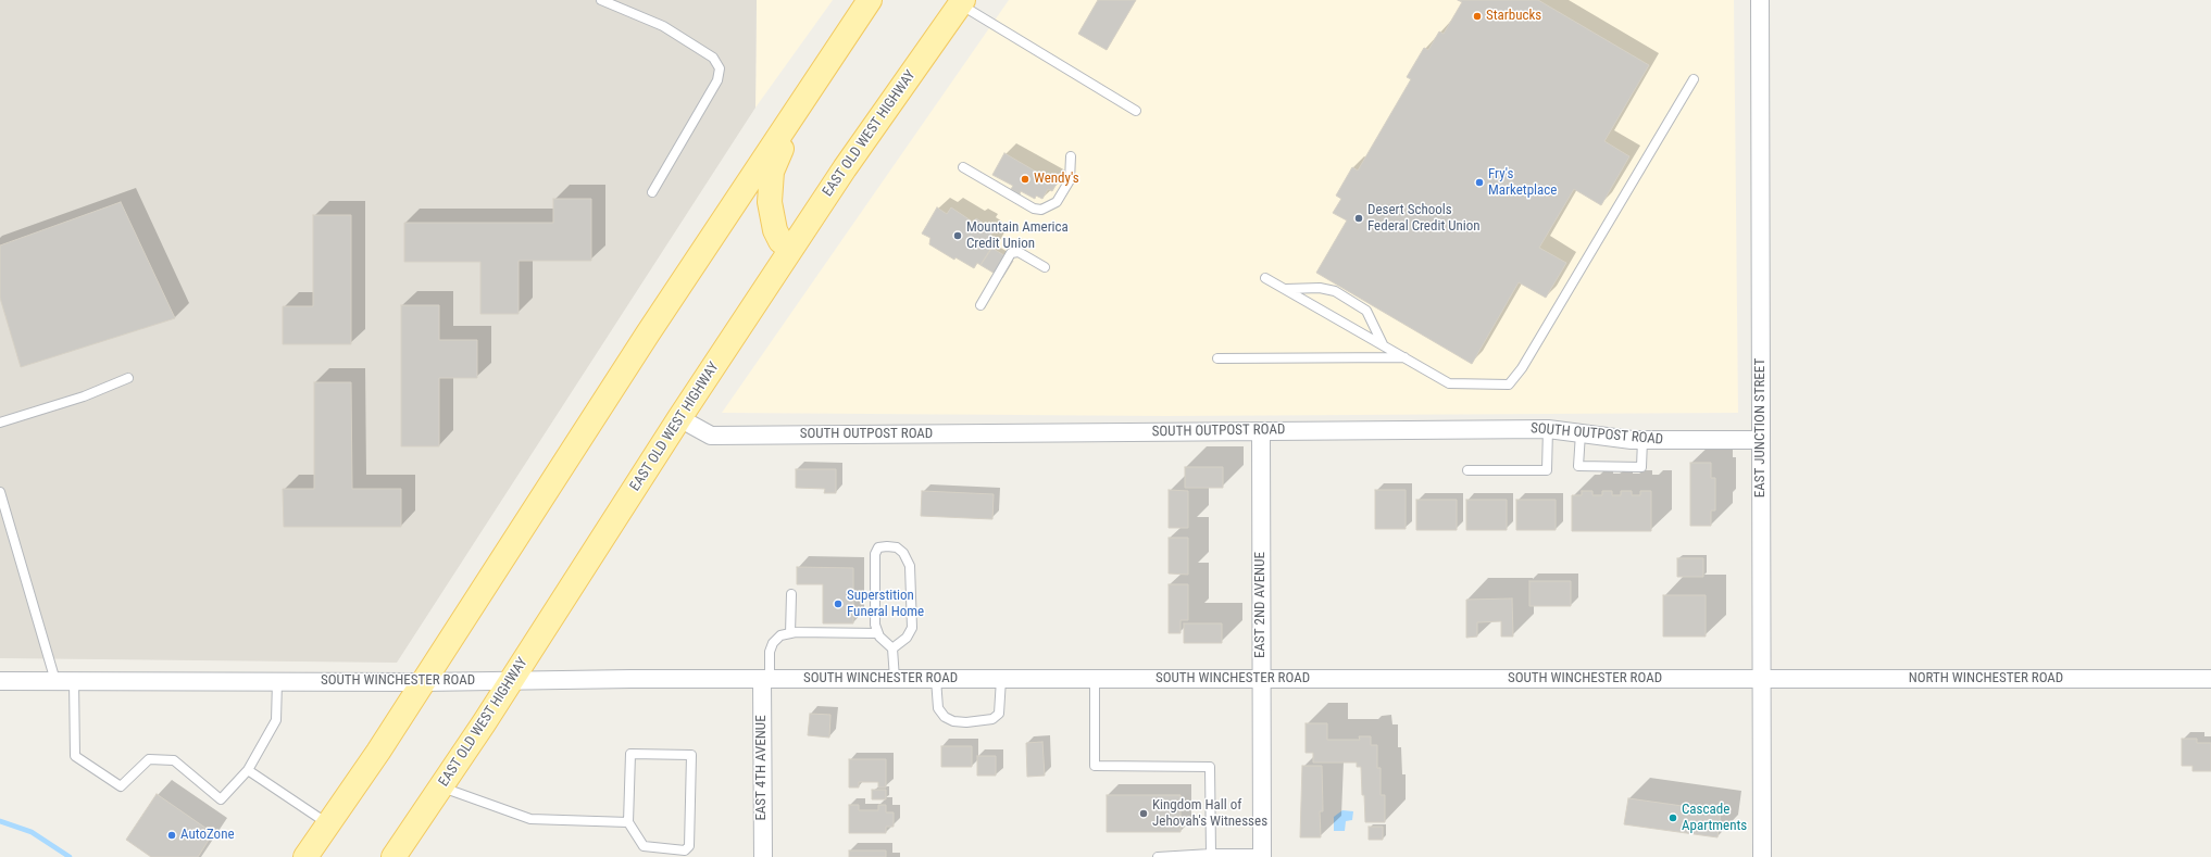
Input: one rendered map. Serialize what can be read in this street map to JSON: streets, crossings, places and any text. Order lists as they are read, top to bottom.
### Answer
{
  "streets": {
    "main road": ["EAST OLD WEST HIGHWAY"],
    "street": [
      "EAST JUNCTION STREET",
      "SOUTH OUTPOST ROAD",
      "EAST 2ND AVENUE",
      "SOUTH WINCHESTER ROAD",
      "NORTH WINCHESTER ROAD",
      "EAST 4TH AVENUE"
    ]
  },
  "crossings": [
    ["EAST OLD WEST HIGHWAY", "SOUTH OUTPOST ROAD"],
    ["EAST OLD WEST HIGHWAY", "SOUTH WINCHESTER ROAD"],
    ["EAST JUNCTION STREET", "SOUTH OUTPOST ROAD"],
    ["EAST JUNCTION STREET", "SOUTH WINCHESTER ROAD"],
    ["EAST JUNCTION STREET", "NORTH WINCHESTER ROAD"],
    ["SOUTH OUTPOST ROAD", "EAST 2ND AVENUE"],
    ["EAST 2ND AVENUE", "SOUTH WINCHESTER ROAD"],
    ["SOUTH WINCHESTER ROAD", "NORTH WINCHESTER ROAD"],
    ["SOUTH WINCHESTER ROAD", "EAST 4TH AVENUE"]
  ],
  "places": [
    "Starbucks",
    "Wendy's",
    "Fry's Marketplace",
    "Desert Schools Federal Credit Union",
    "Mountain America Credit Union",
    "Superstition Funeral Home",
    "Kingdom Hall of Jehovah's Witnesses",
    "Cascade Apartments",
    "AutoZone"
  ]
}
